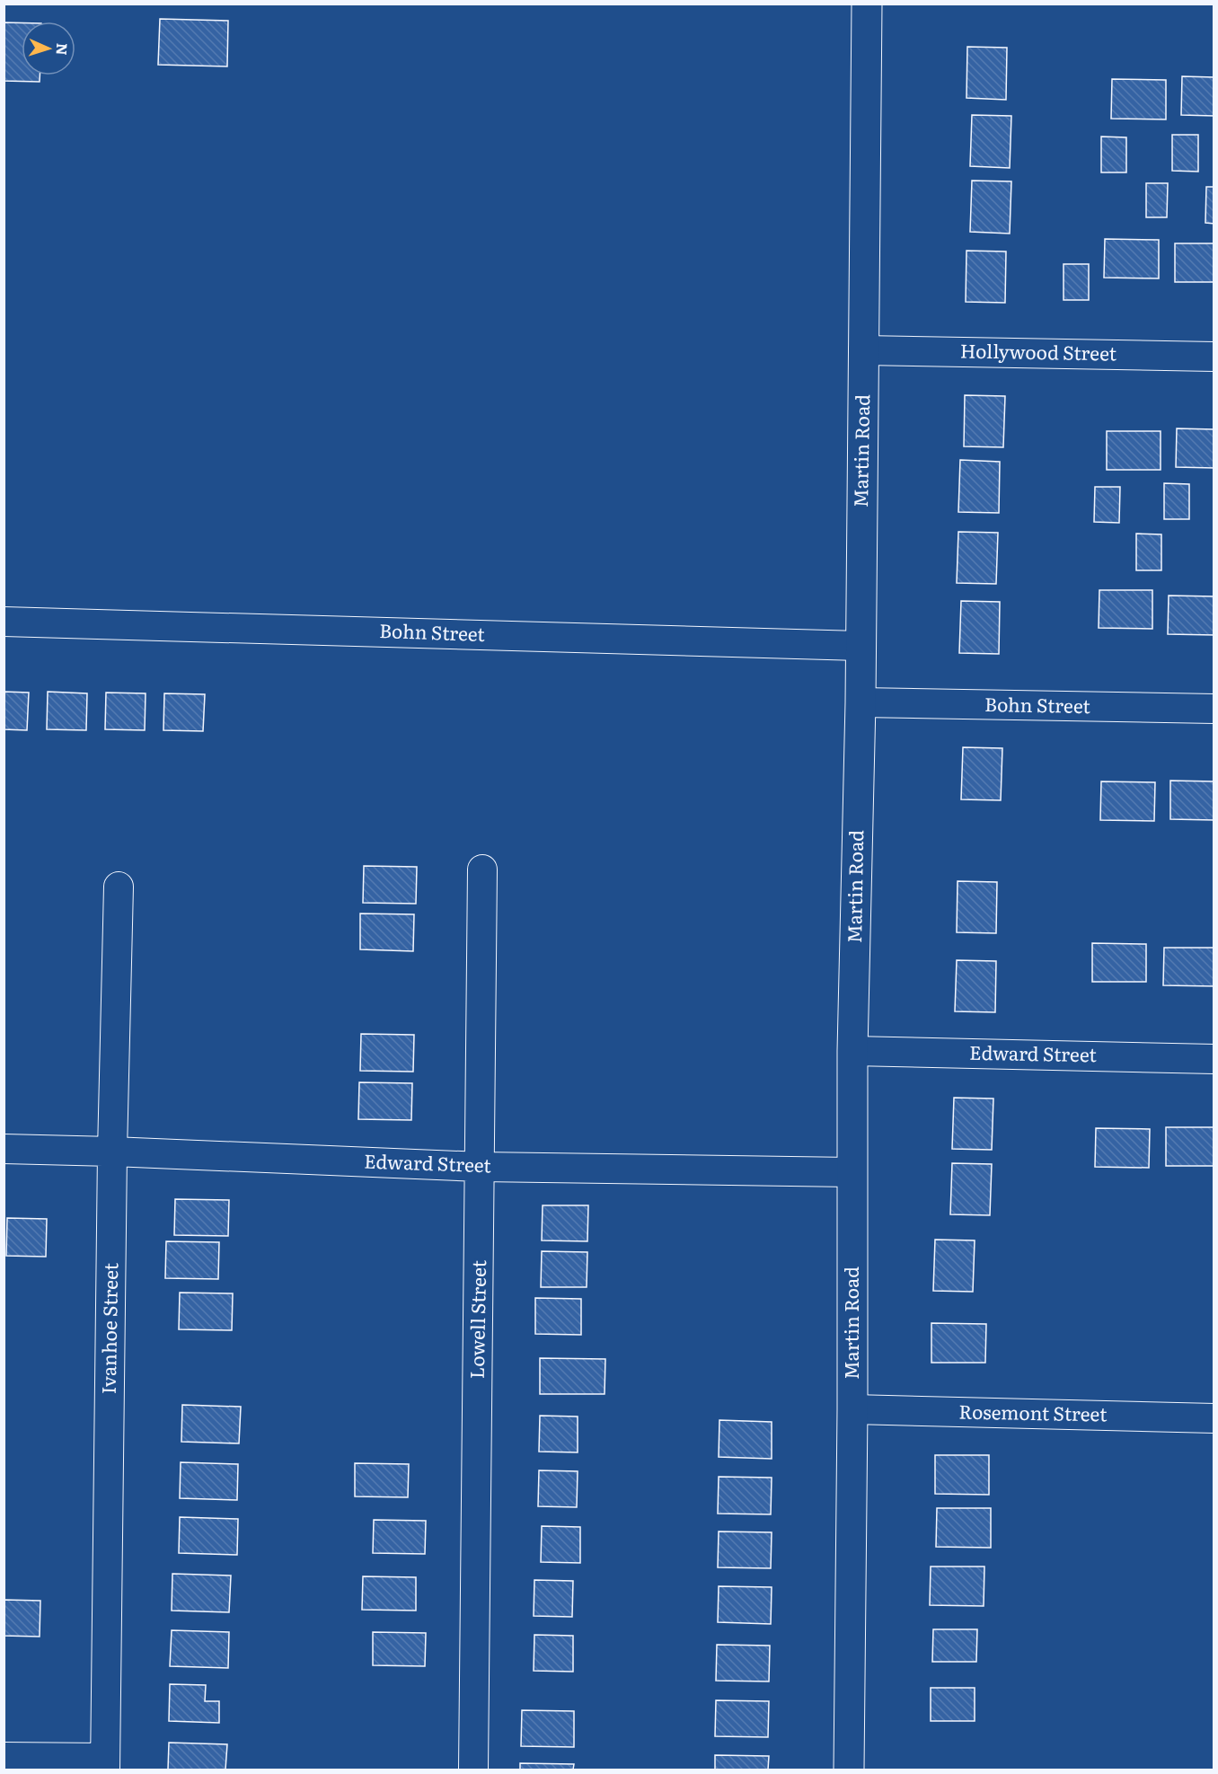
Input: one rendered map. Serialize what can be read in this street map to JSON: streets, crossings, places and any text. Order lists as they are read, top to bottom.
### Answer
{
  "streets": {
    "street": [
      "Hollywood Street",
      "Martin Road",
      "Bohn Street",
      "Edward Street",
      "Lowell Street",
      "Ivanhoe Street",
      "Rosemont Street"
    ]
  },
  "crossings": [
    ["Hollywood Street", "Martin Road"],
    ["Martin Road", "Bohn Street"],
    ["Martin Road", "Edward Street"],
    ["Martin Road", "Rosemont Street"],
    ["Edward Street", "Lowell Street"],
    ["Edward Street", "Ivanhoe Street"]
  ],
  "north": "right"
}
